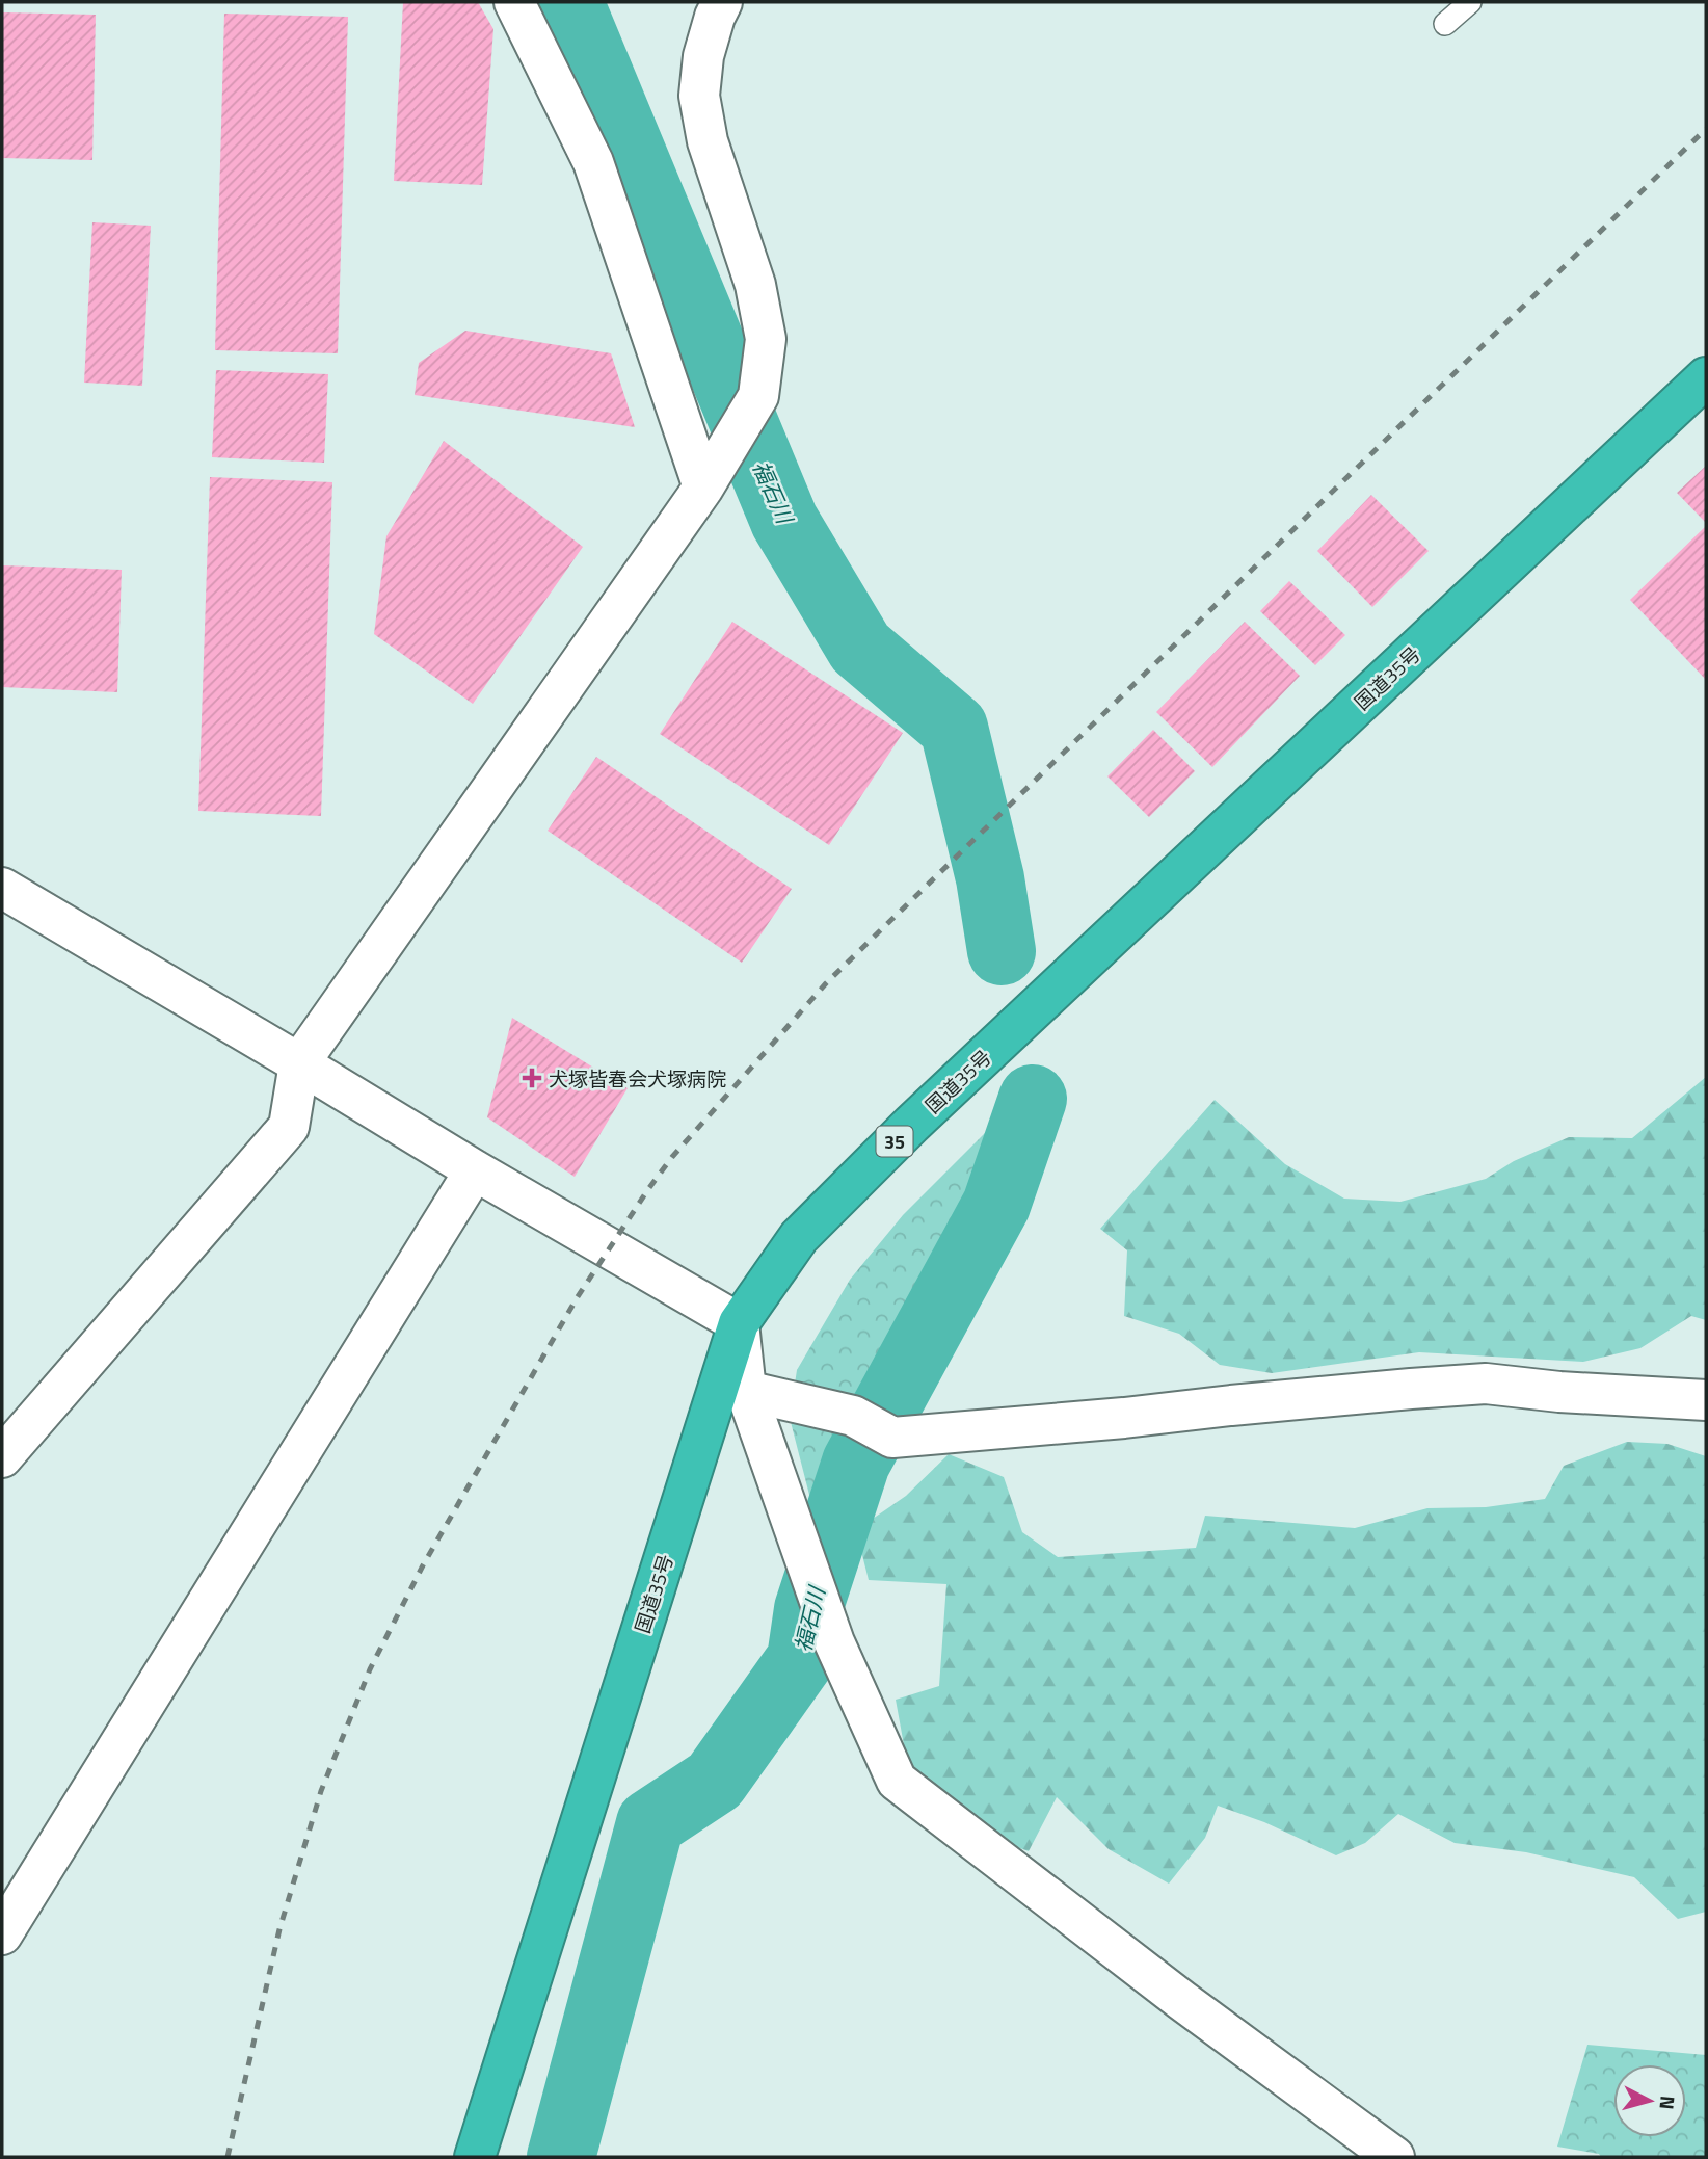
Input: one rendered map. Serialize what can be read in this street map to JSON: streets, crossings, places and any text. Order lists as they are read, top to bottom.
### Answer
{
  "streets": {
    "highway": ["国道35号", "35"]
  },
  "water": ["福石川"],
  "places": {
    "health": ["犬塚皆春会犬塚病院"]
  },
  "north": "right"
}
